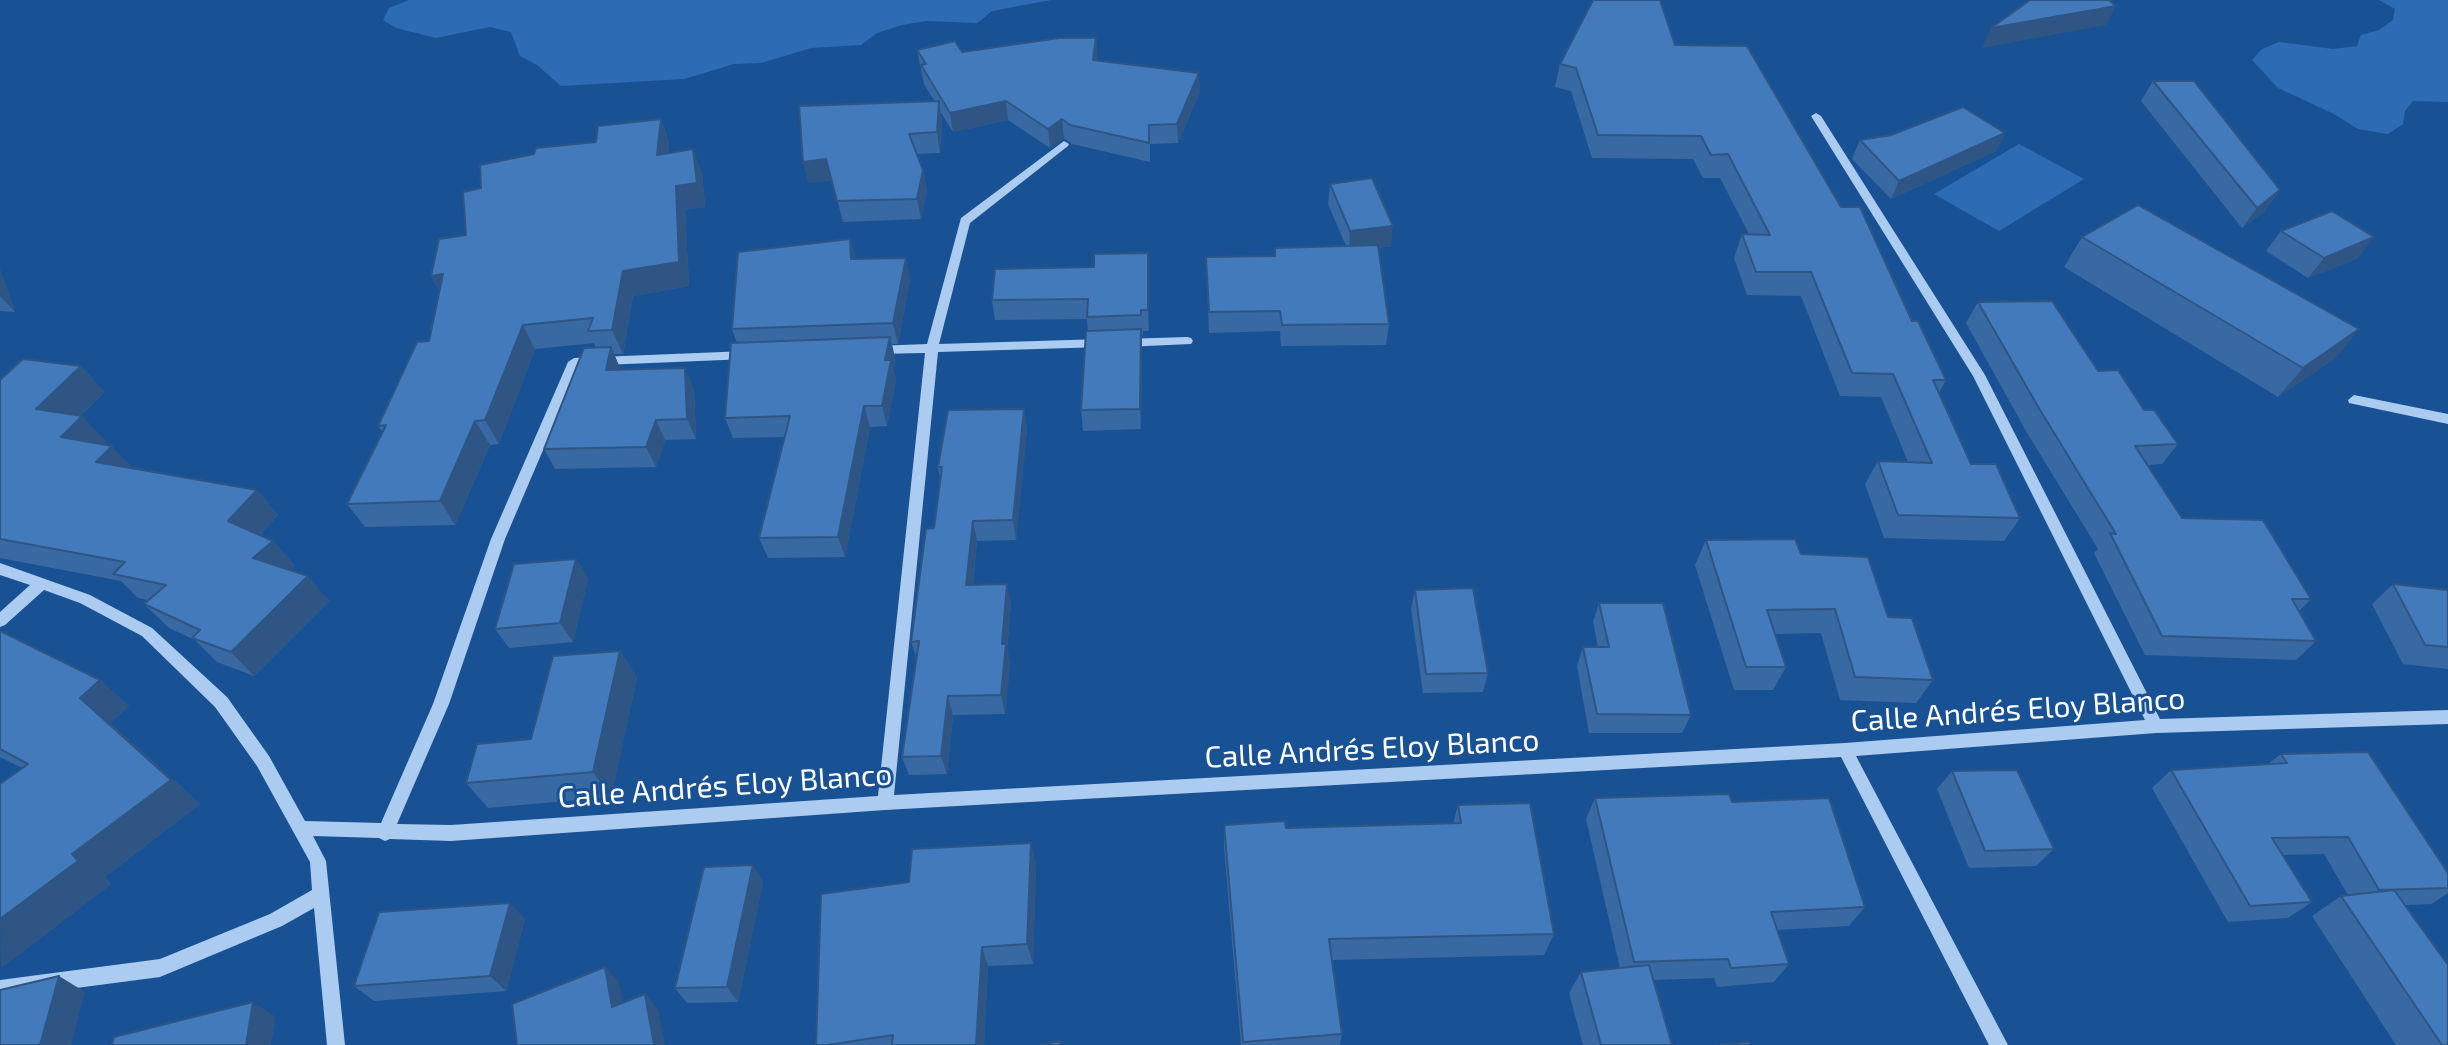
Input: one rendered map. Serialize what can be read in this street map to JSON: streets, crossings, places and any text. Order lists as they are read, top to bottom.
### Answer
{
  "streets": {
    "street": ["Calle Andrés Eloy Blanco"]
  }
}
